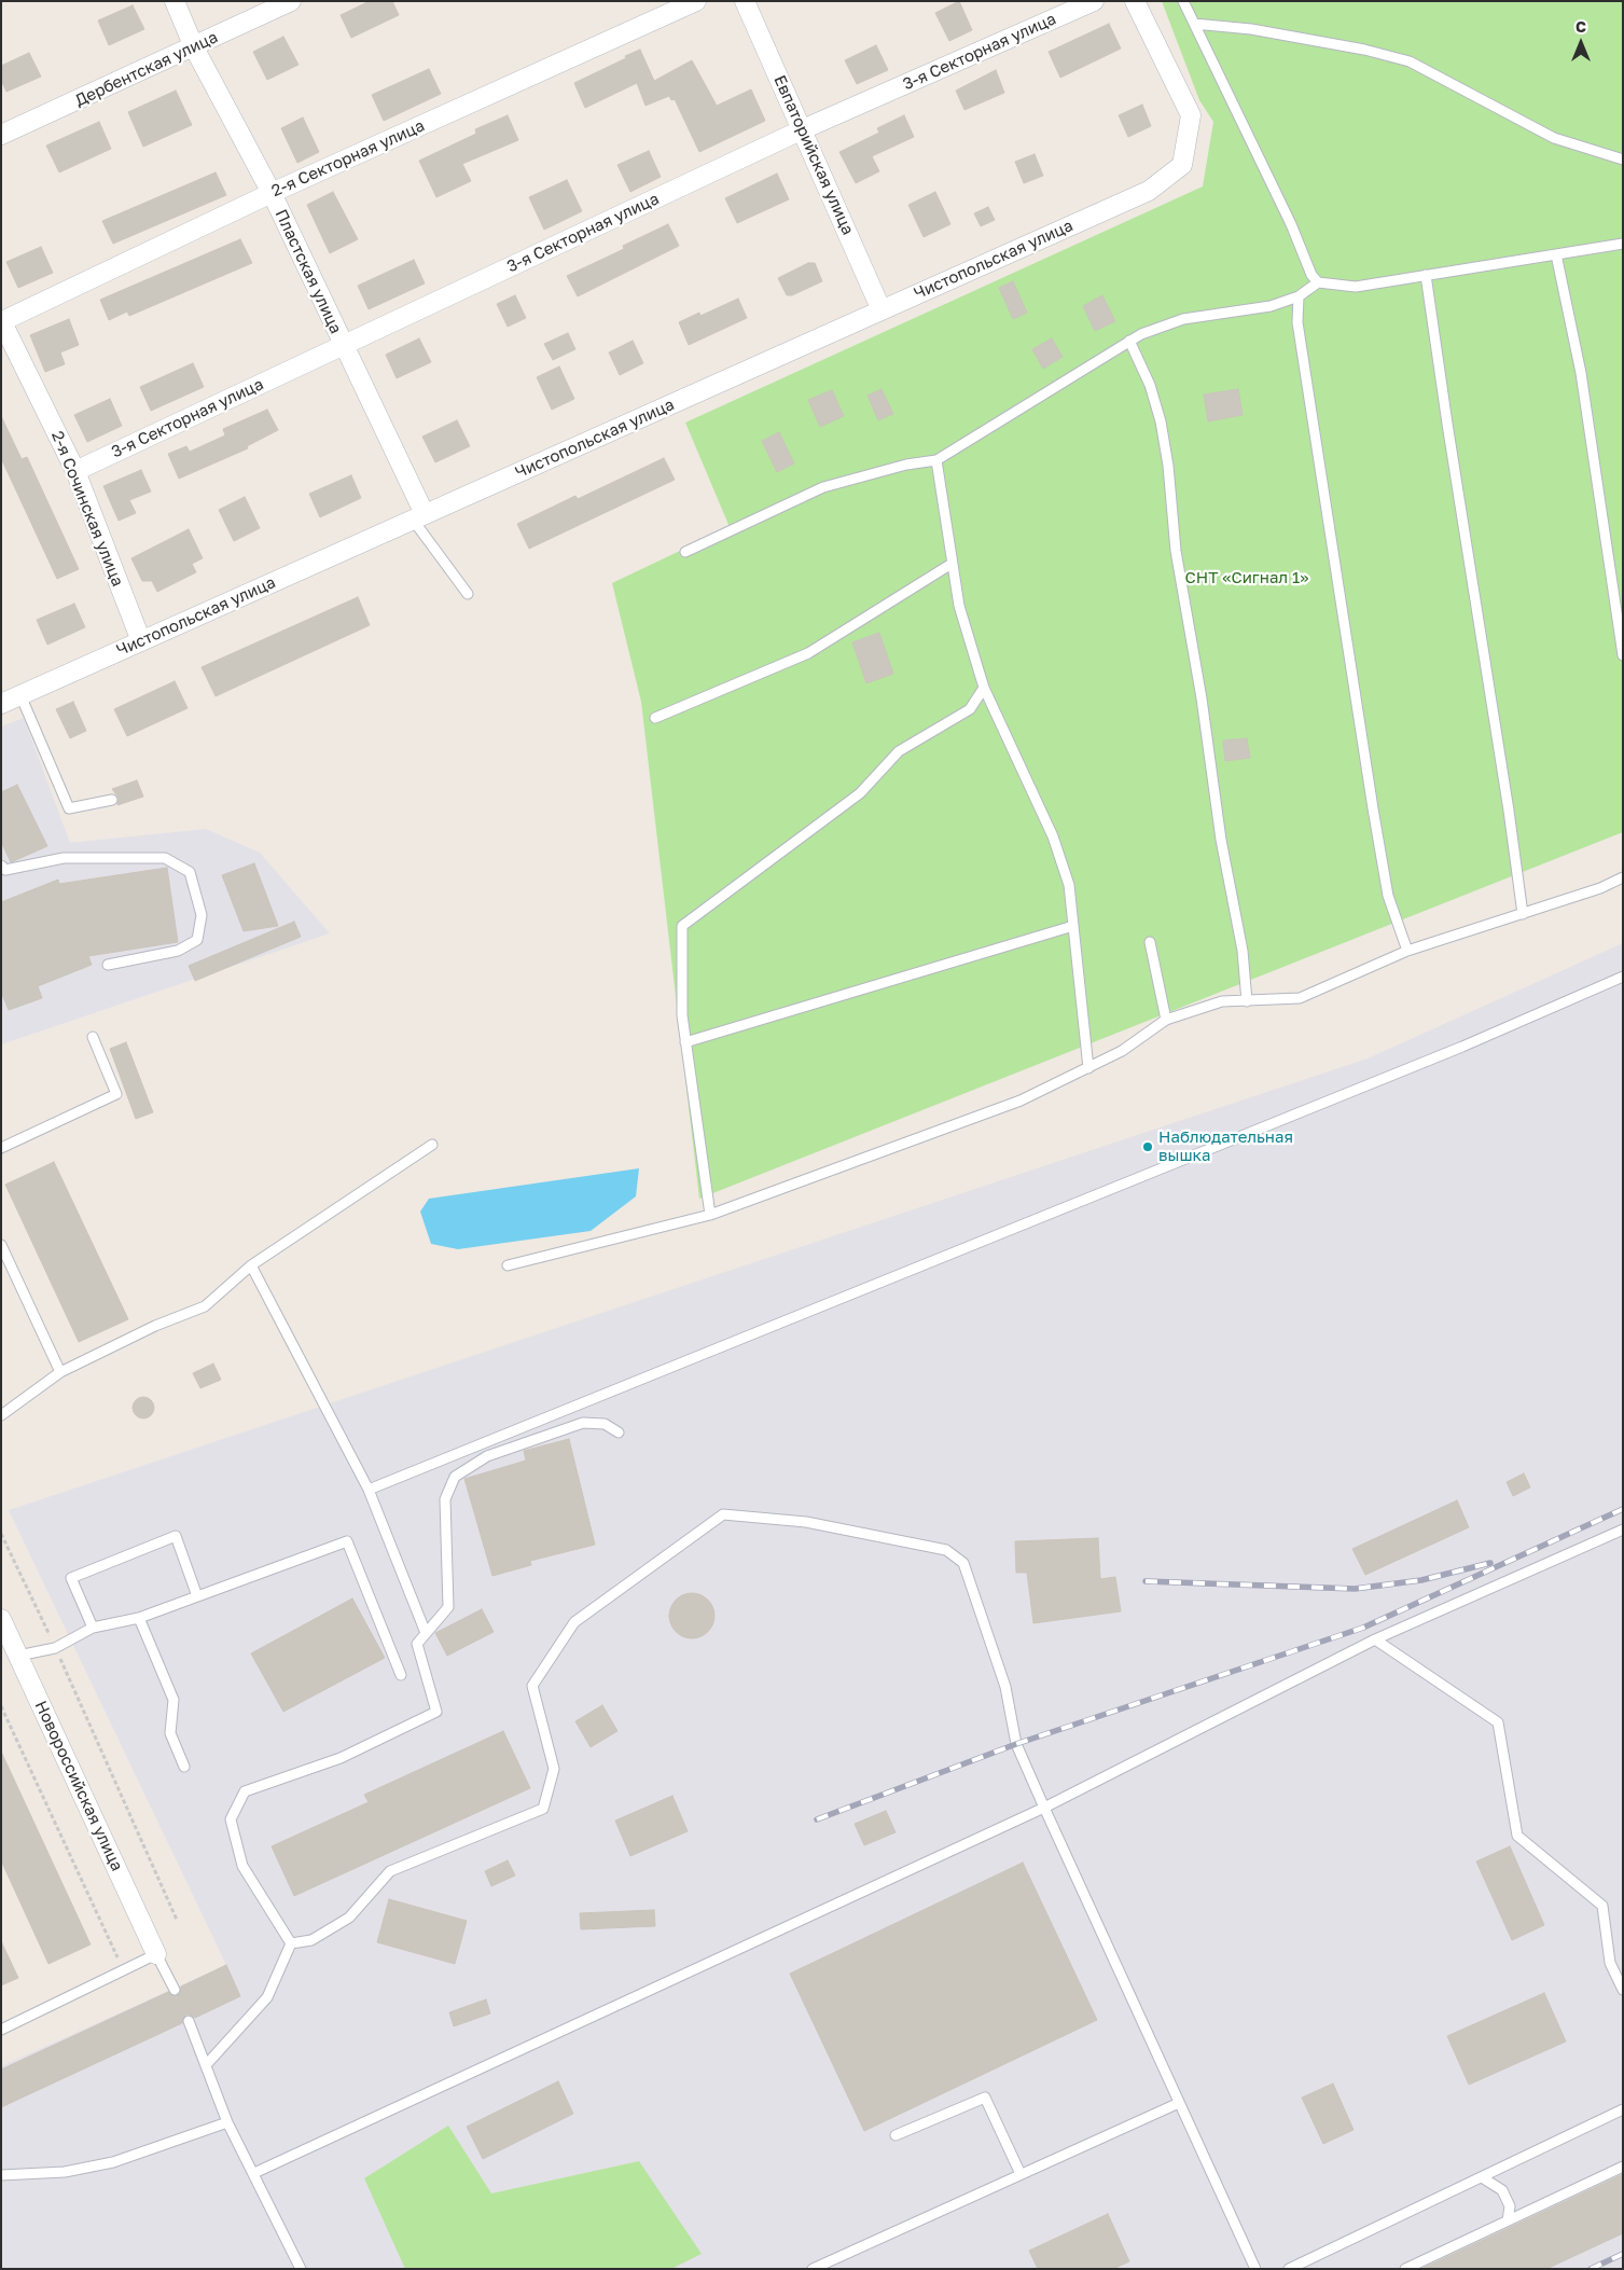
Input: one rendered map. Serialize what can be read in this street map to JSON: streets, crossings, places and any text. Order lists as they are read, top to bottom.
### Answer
{
  "streets": {
    "street": [
      "3-я Секторная улица",
      "Дербентская улица",
      "Евпаторийская улица",
      "2-я Секторная улица",
      "Чистопольская улица",
      "Пластская улица",
      "2-я Сочинская улица",
      "Новороссийская улица"
    ]
  },
  "crossings": [
    ["3-я Секторная улица", "Евпаторийская улица"],
    ["3-я Секторная улица", "Пластская улица"],
    ["3-я Секторная улица", "2-я Сочинская улица"],
    ["Дербентская улица", "Пластская улица"],
    ["Евпаторийская улица", "Чистопольская улица"],
    ["2-я Секторная улица", "Пластская улица"],
    ["2-я Секторная улица", "2-я Сочинская улица"],
    ["Чистопольская улица", "Пластская улица"],
    ["Чистопольская улица", "2-я Сочинская улица"]
  ],
  "parks": ["СНТ «Сигнал 1»"],
  "places": ["Наблюдательная вышка"],
  "north": "top"
}
